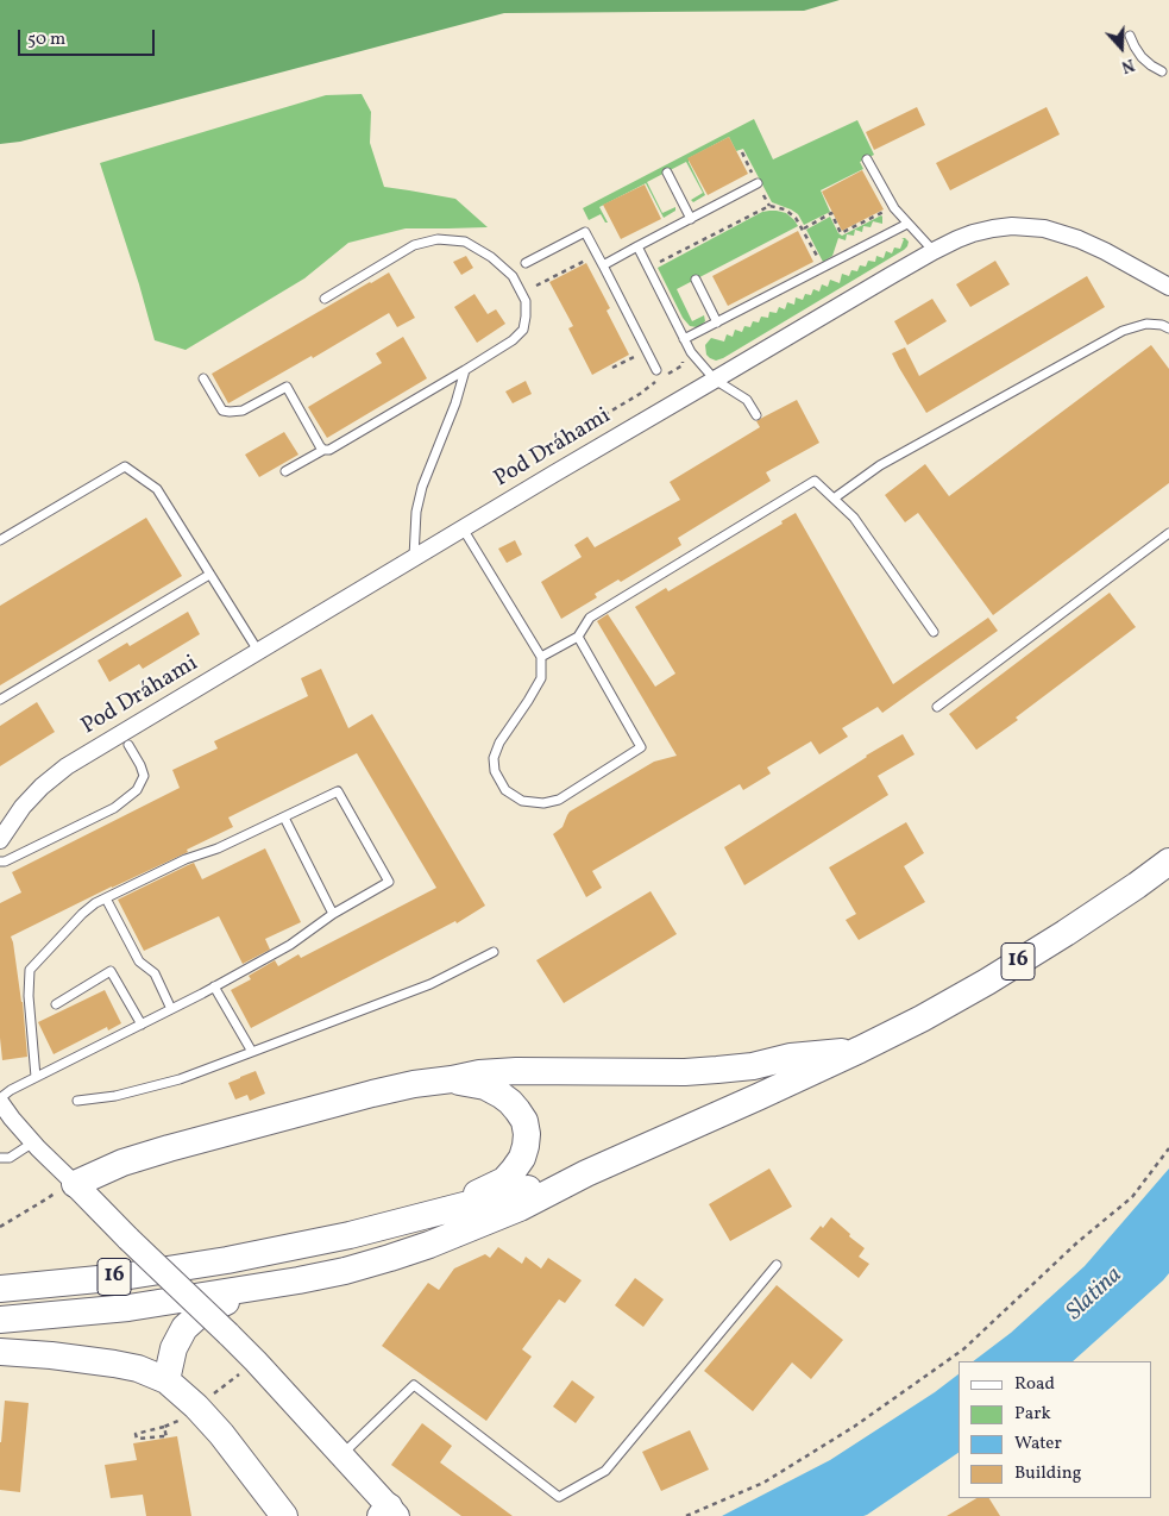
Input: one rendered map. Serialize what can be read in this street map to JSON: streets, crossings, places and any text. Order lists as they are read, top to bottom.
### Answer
{
  "streets": {
    "main road": ["16"],
    "street": ["Pod Dráhami"]
  },
  "water": ["Slatina"],
  "legend": [
    "Road",
    "Park",
    "Water",
    "Building"
  ],
  "scale_bar": "50 m",
  "north": "bottom"
}
